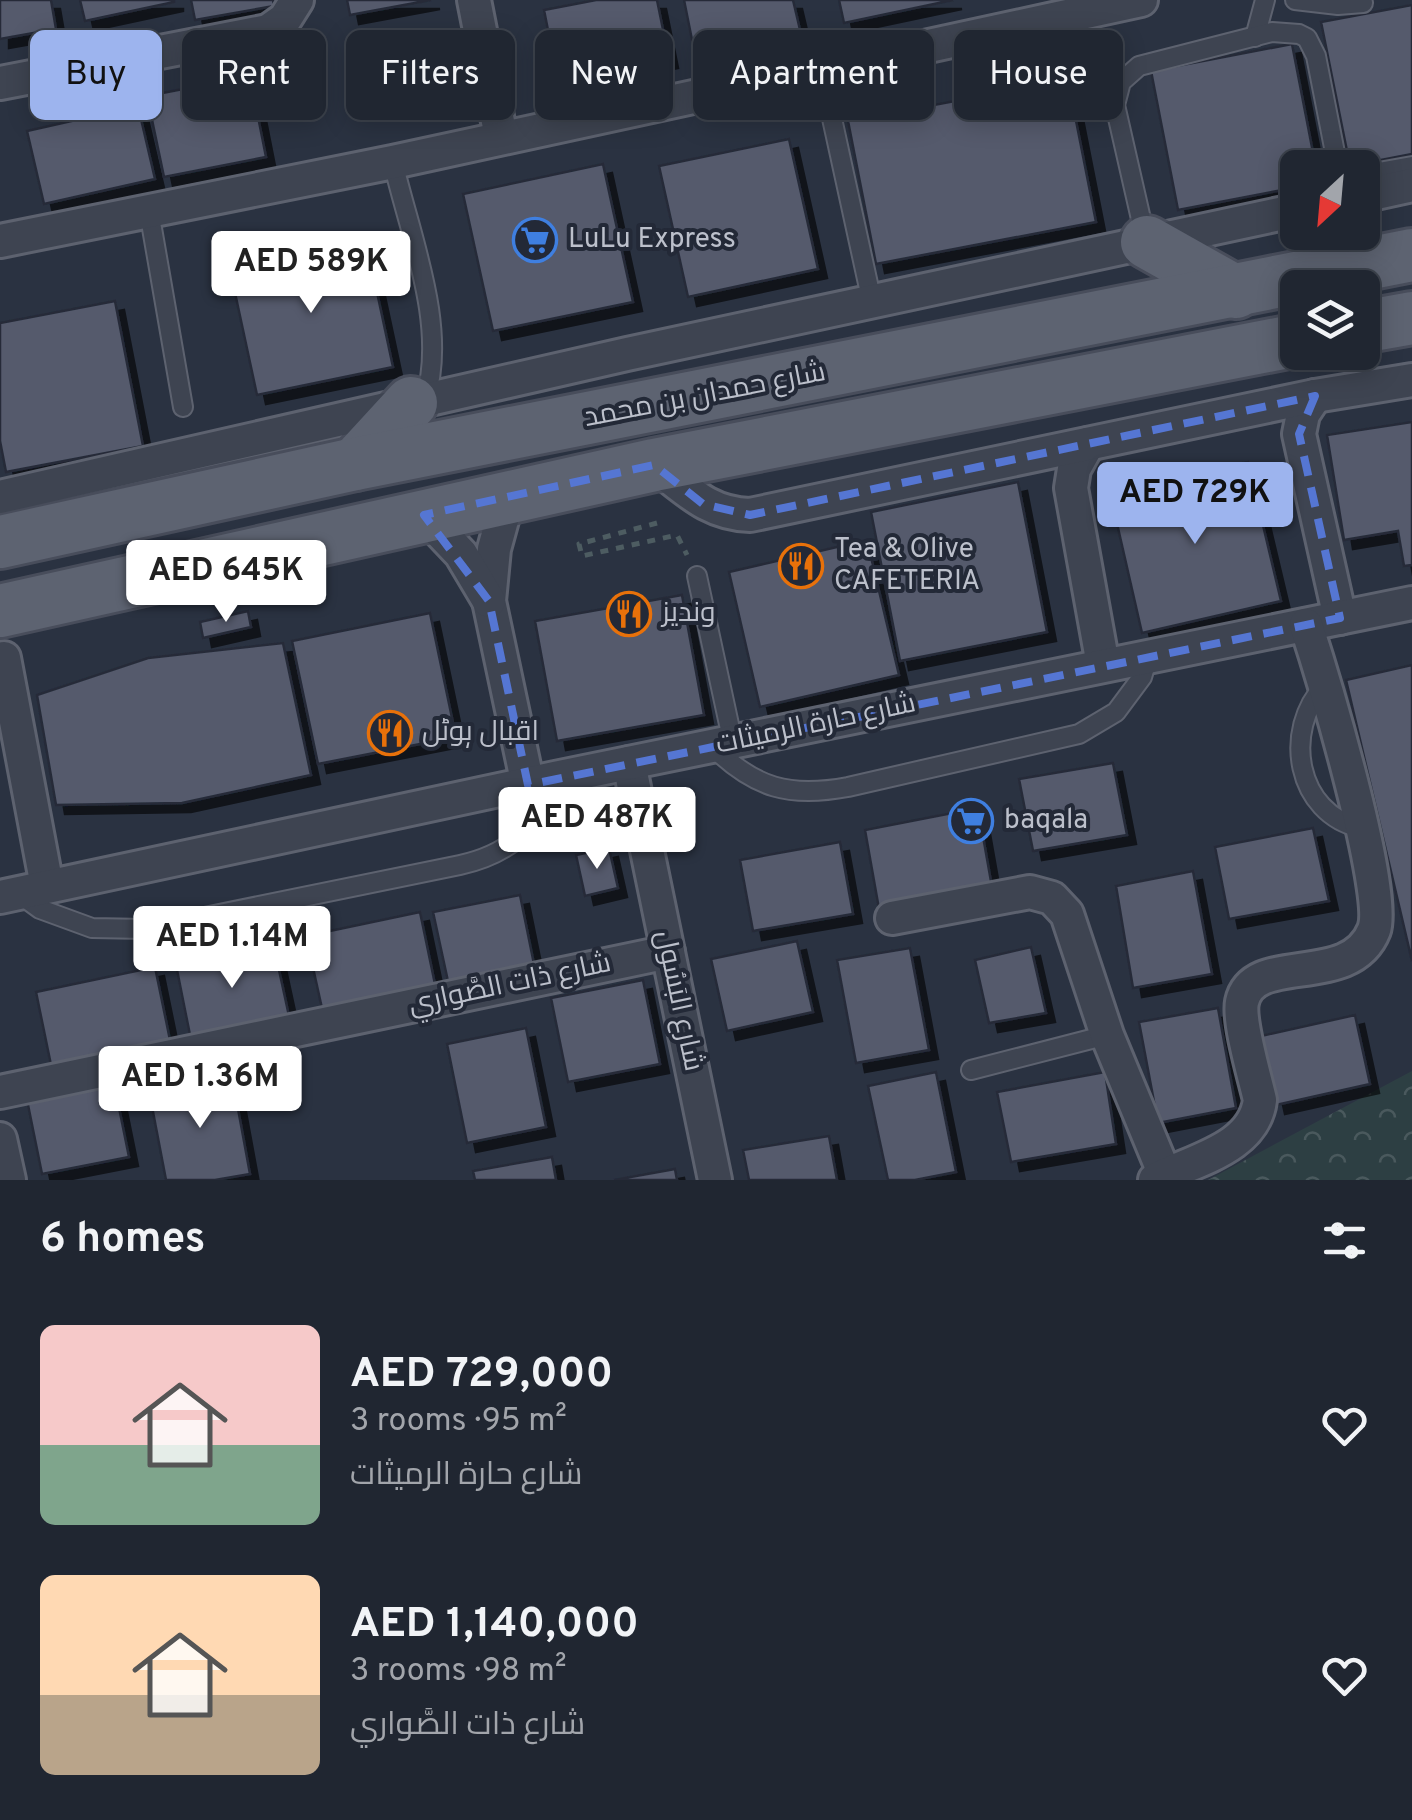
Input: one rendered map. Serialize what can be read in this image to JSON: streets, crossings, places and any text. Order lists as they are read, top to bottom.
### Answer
{
  "streets": {
    "main road": ["شارع حمدان بن محمد"],
    "street": ["شارع حارة الرميثات", "شارع ذات الصَّواري", "شارع البَسُول"]
  },
  "crossings": [
    ["شارع حارة الرميثات", "شارع البَسُول"],
    ["شارع ذات الصَّواري", "شارع البَسُول"]
  ],
  "places": {
    "supermarket": ["LuLu Express", "baqala"],
    "restaurant": ["Tea & Olive CAFETERIA", "ونديز", "اقبال ہوٹل"]
  },
  "north": "bottom left",
  "page": {
    "chip": [
      "Buy",
      "Rent",
      "Filters",
      "New",
      "Apartment",
      "House"
    ],
    "price": [
      "AED 589K",
      "AED 729K",
      "AED 645K",
      "AED 487K",
      "AED 1.14M",
      "AED 1.36M"
    ],
    "heading": "6 homes",
    "list": [
      {
        "name": "AED 729,000",
        "note": "3 rooms · 95 m² · شارع حارة الرميثات"
      },
      {
        "name": "AED 1,140,000",
        "note": "3 rooms · 98 m² · شارع ذات الصَّواري"
      }
    ]
  }
}
